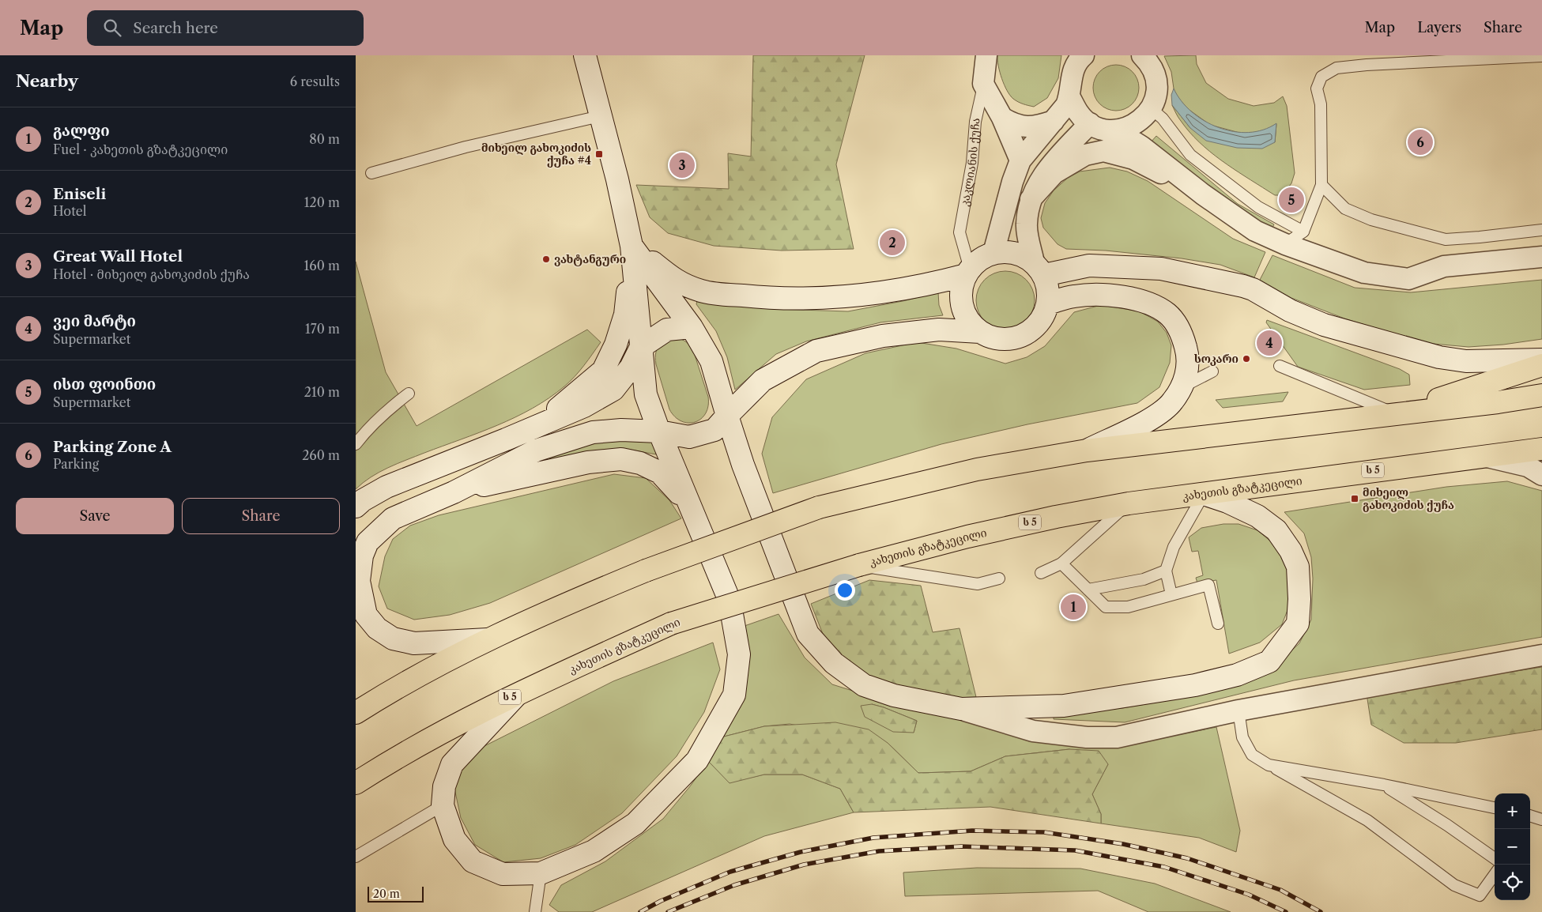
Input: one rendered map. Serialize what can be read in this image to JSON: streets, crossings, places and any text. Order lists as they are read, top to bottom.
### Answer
{
  "streets": {
    "highway": ["ს 5", "კახეთის გზატკეცილი"],
    "street": ["კაკლიანის ქუჩა"]
  },
  "places": {
    "transit": ["მიხეილ გახოკიძის ქუჩა #4", "მიხეილ გახოკიძის ქუჩა"],
    "other": ["ვახტანგური", "სოკარი"]
  },
  "scale_bar": "20 m",
  "page": {
    "header": "Map",
    "search": "Search here",
    "nav": ["Map", "Layers", "Share"],
    "heading": ["Nearby", "6 results"],
    "list": [
      {
        "mark": "1",
        "name": "გალფი",
        "note": "Fuel · კახეთის გზატკეცილი",
        "value": "80 m"
      },
      {
        "mark": "2",
        "name": "Eniseli",
        "note": "Hotel",
        "value": "120 m"
      },
      {
        "mark": "3",
        "name": "Great Wall Hotel",
        "note": "Hotel · მიხეილ გახოკიძის ქუჩა",
        "value": "160 m"
      },
      {
        "mark": "4",
        "name": "ვეი მარტი",
        "note": "Supermarket",
        "value": "170 m"
      },
      {
        "mark": "5",
        "name": "ისთ ფოინთი",
        "note": "Supermarket",
        "value": "210 m"
      },
      {
        "mark": "6",
        "name": "Parking Zone A",
        "note": "Parking",
        "value": "260 m"
      }
    ],
    "pins": [
      "6",
      "3",
      "5",
      "2",
      "4",
      "1"
    ],
    "buttons": ["Save", "Share"],
    "map_buttons": ["+", "−"],
    "scale": "20 m"
  }
}
